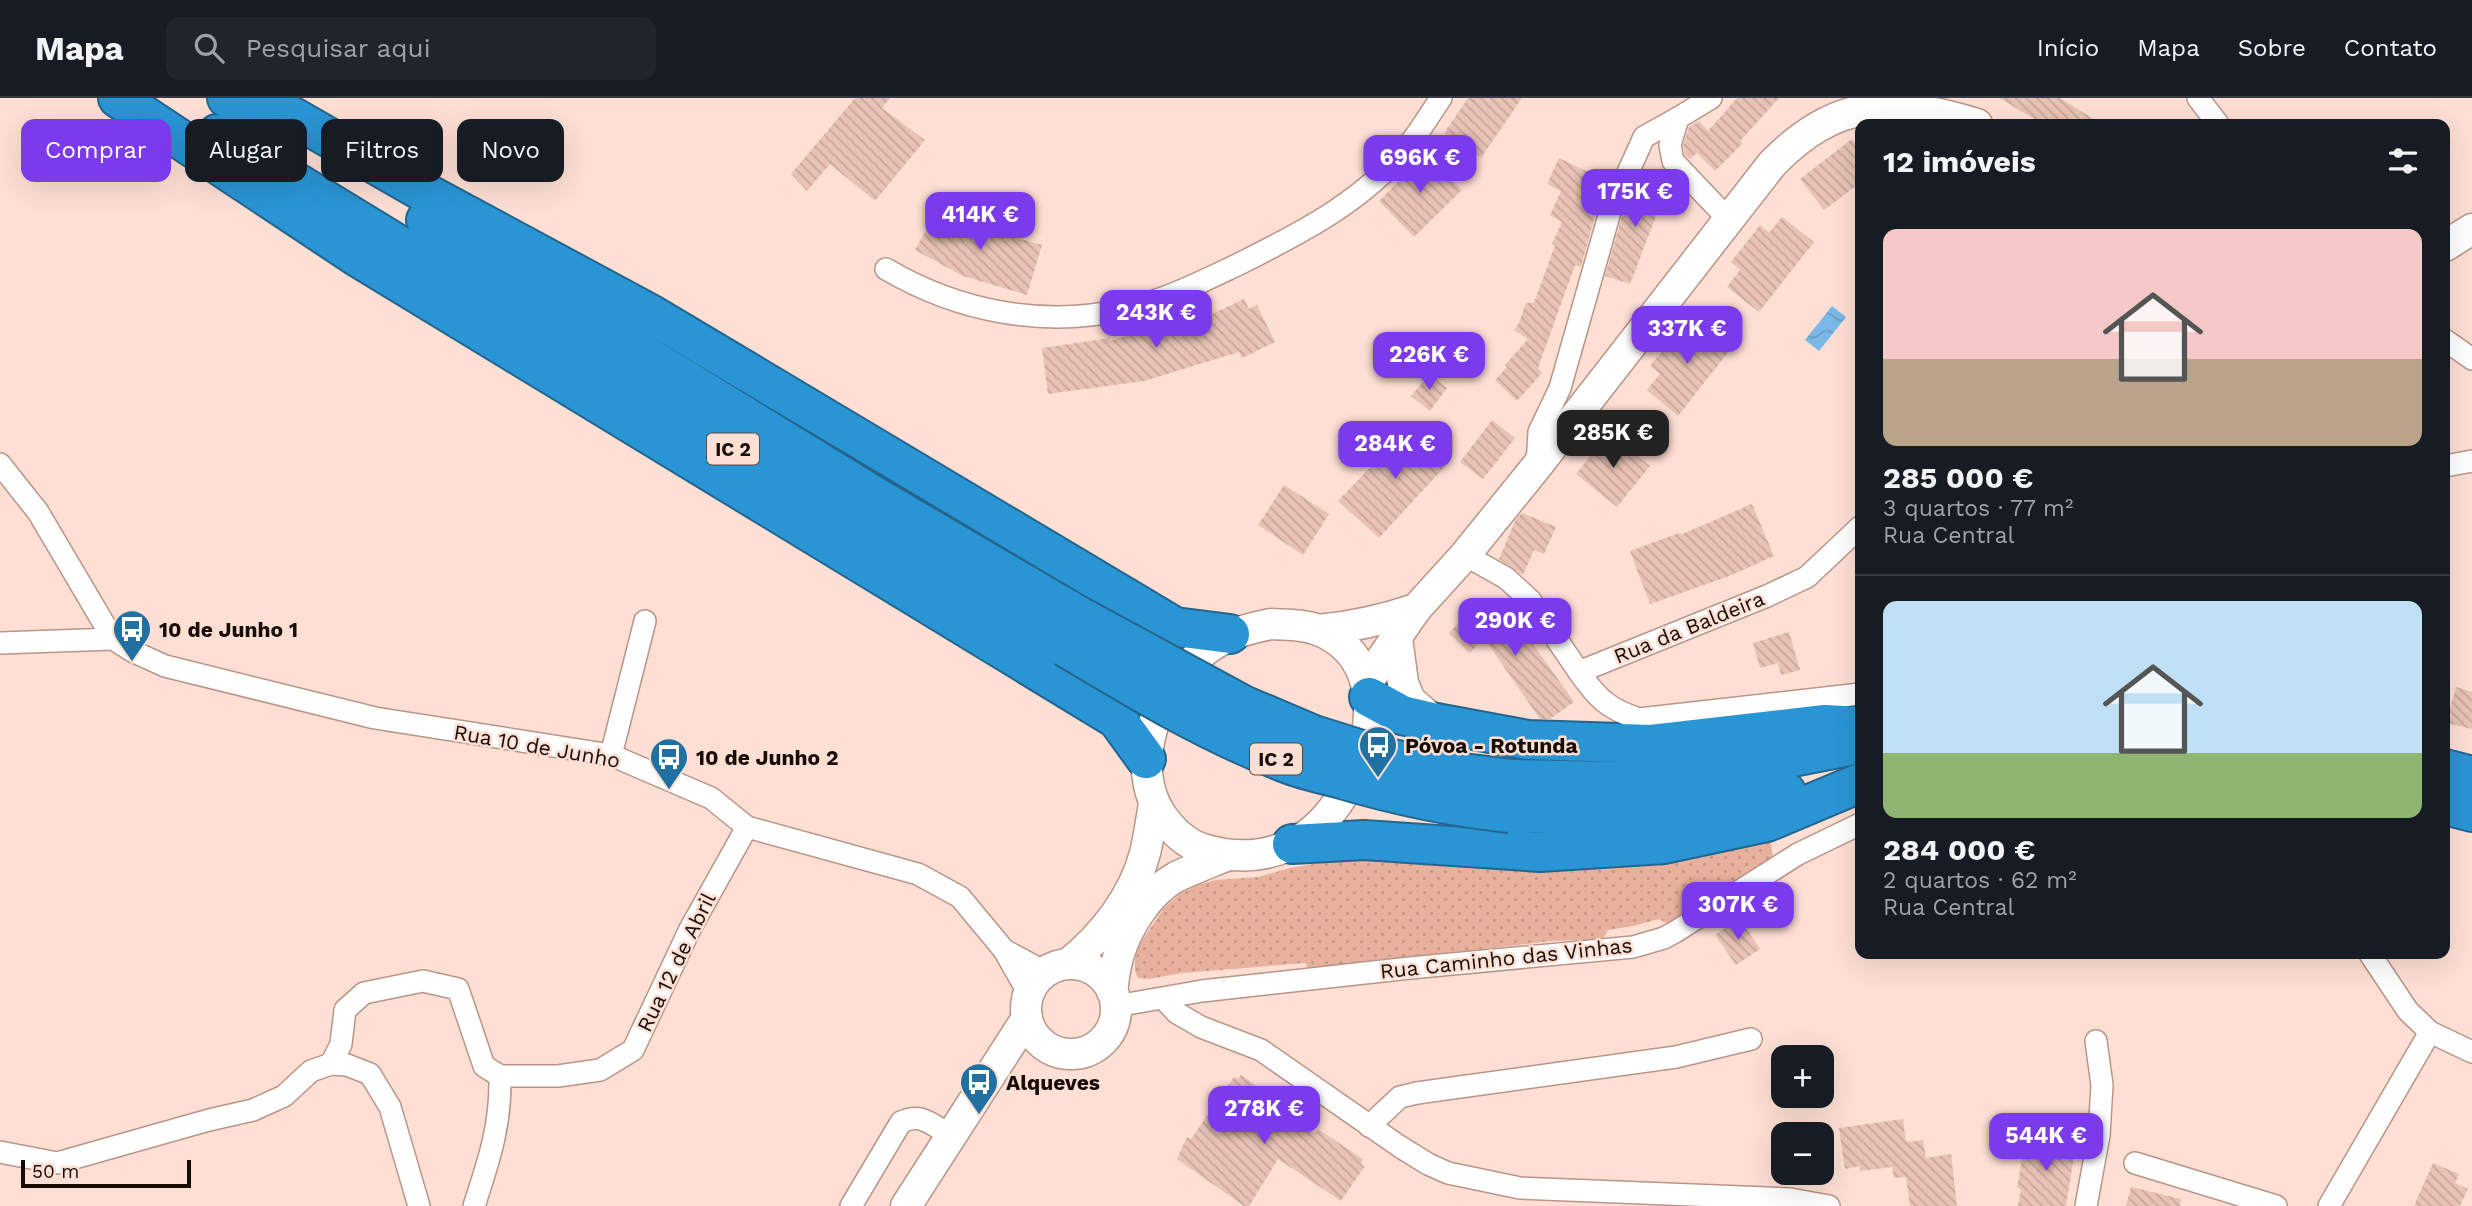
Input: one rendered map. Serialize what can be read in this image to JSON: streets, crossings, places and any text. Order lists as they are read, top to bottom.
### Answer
{
  "streets": {
    "highway": ["IC 2"],
    "street": [
      "Rua da Baldeira",
      "Rua 10 de Junho",
      "Rua Caminho das Vinhas",
      "Rua 12 de Abril"
    ]
  },
  "crossings": [
    ["Rua 10 de Junho", "Rua Caminho das Vinhas"],
    ["Rua 10 de Junho", "Rua 12 de Abril"]
  ],
  "places": {
    "bus stop": [
      "10 de Junho 1",
      "Póvoa - Rotunda",
      "10 de Junho 2",
      "Alqueves"
    ]
  },
  "scale_bar": "50 m",
  "page": {
    "header": "Mapa",
    "search": "Pesquisar aqui",
    "nav": [
      "Início",
      "Mapa",
      "Sobre",
      "Contato"
    ],
    "chip": [
      "Comprar",
      "Alugar",
      "Filtros",
      "Novo"
    ],
    "heading": "12 imóveis",
    "price": [
      "696K €",
      "175K €",
      "414K €",
      "243K €",
      "337K €",
      "226K €",
      "285K €",
      "284K €",
      "290K €",
      "307K €",
      "278K €",
      "544K €"
    ],
    "list": [
      {
        "name": "285 000 €",
        "note": "3 quartos · 77 m² · Rua Central"
      },
      {
        "name": "284 000 €",
        "note": "2 quartos · 62 m² · Rua Central"
      }
    ],
    "map_buttons": ["+", "−"],
    "scale": "50 m"
  }
}
